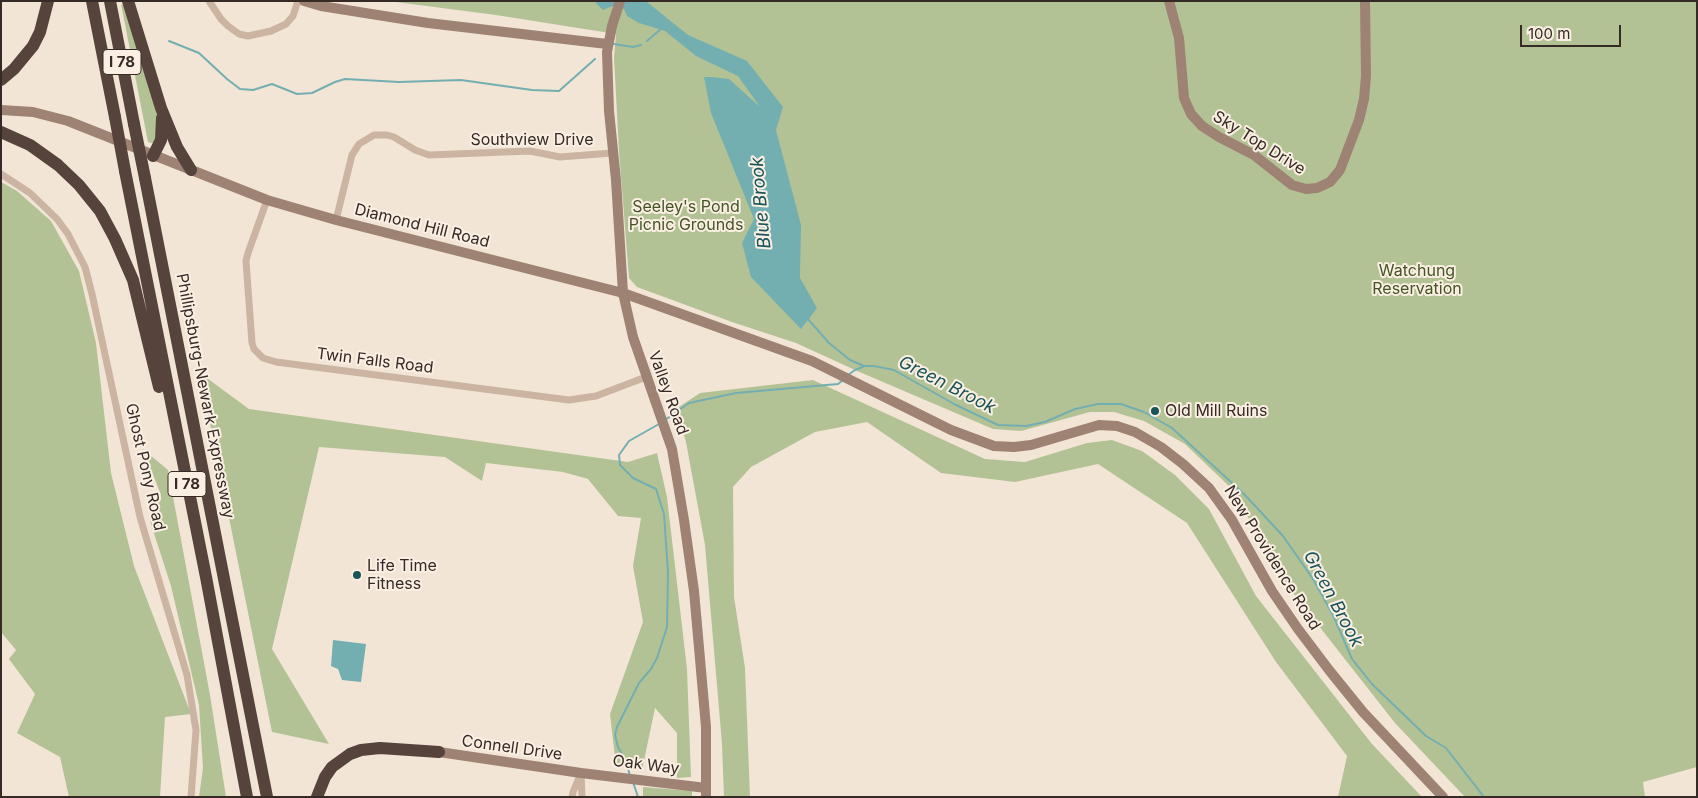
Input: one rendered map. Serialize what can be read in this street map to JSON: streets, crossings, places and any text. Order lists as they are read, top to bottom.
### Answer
{
  "streets": {
    "highway": ["I 78", "Phillipsburg-Newark Expressway"],
    "main road": [
      "Sky Top Drive",
      "Diamond Hill Road",
      "Valley Road",
      "New Providence Road",
      "Connell Drive",
      "Oak Way"
    ],
    "street": ["Southview Drive", "Twin Falls Road", "Ghost Pony Road"]
  },
  "crossings": [
    ["Southview Drive", "Diamond Hill Road"],
    ["Southview Drive", "Valley Road"],
    ["Diamond Hill Road", "Twin Falls Road"],
    ["Diamond Hill Road", "Valley Road"],
    ["Diamond Hill Road", "New Providence Road"],
    ["Twin Falls Road", "Valley Road"],
    ["Valley Road", "Oak Way"],
    ["Connell Drive", "Oak Way"]
  ],
  "water": ["Blue Brook", "Green Brook"],
  "parks": ["Seeley's Pond Picnic Grounds", "Watchung Reservation"],
  "places": ["Old Mill Ruins", "Life Time Fitness"],
  "scale_bar": "100 m"
}
